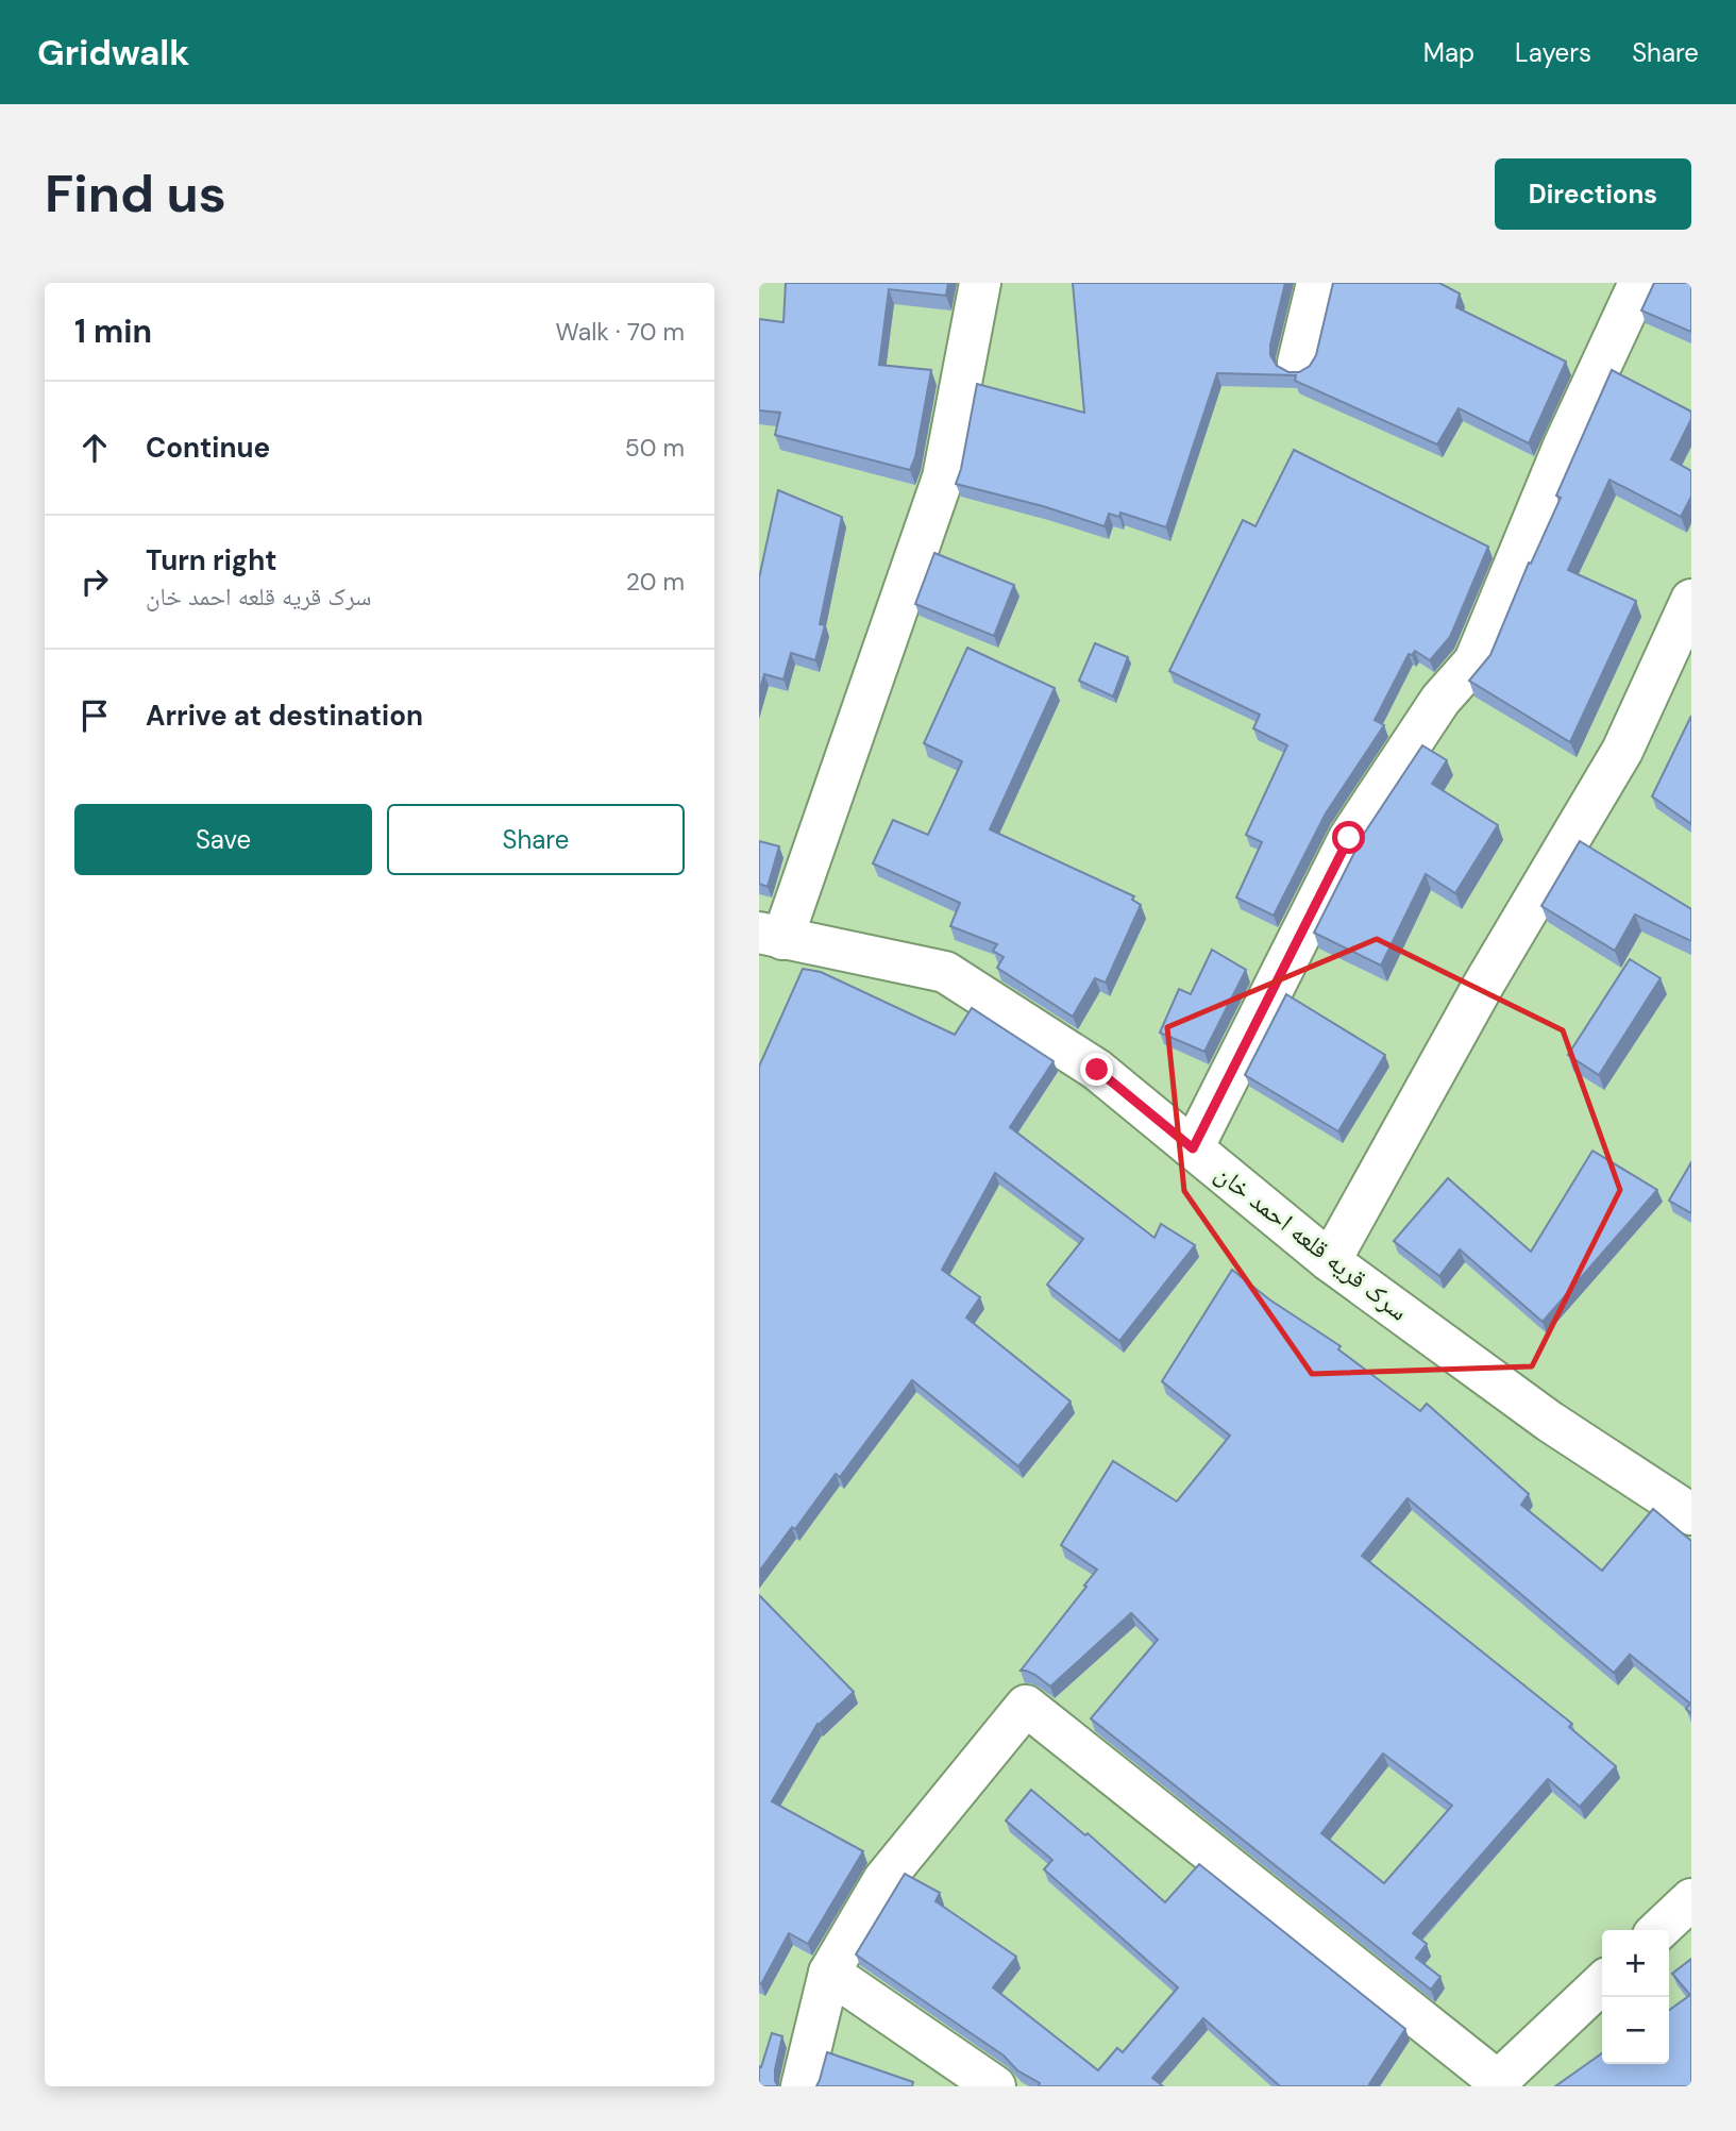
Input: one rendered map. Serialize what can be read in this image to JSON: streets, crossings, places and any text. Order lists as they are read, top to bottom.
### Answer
{
  "streets": {
    "street": ["سرک قریه قلعه احمد خان"]
  },
  "page": {
    "header": "Gridwalk",
    "nav": ["Map", "Layers", "Share"],
    "buttons": [
      "Directions",
      ["Save", "Share"]
    ],
    "title": "Find us",
    "heading": ["1 min", "Walk · 70 m"],
    "list": [
      ["Continue", "50 m"],
      ["Turn right", "سرک قریه قلعه احمد خان", "20 m"],
      "Arrive at destination"
    ],
    "map_buttons": ["+", "−"]
  }
}
